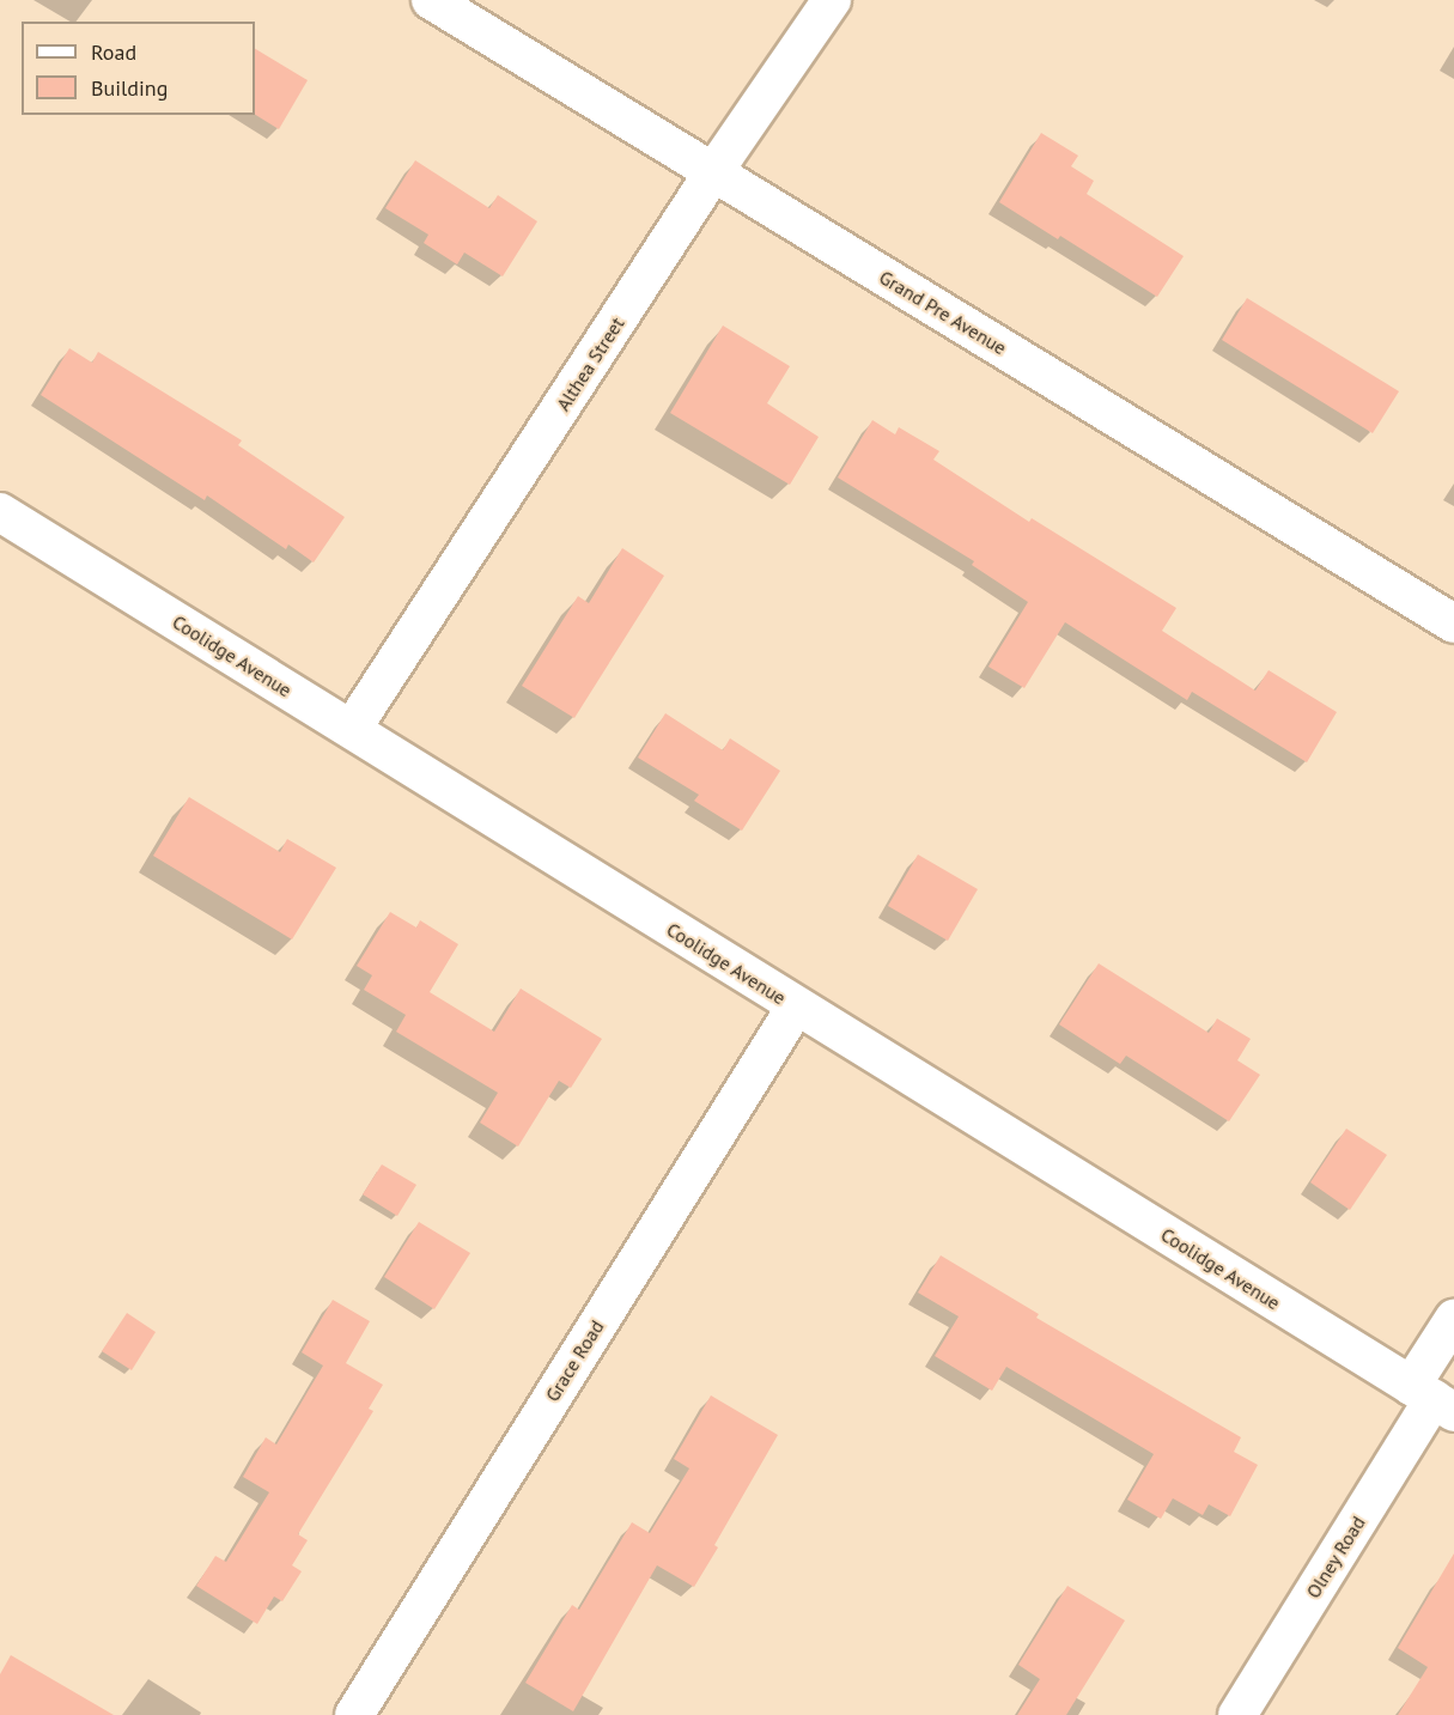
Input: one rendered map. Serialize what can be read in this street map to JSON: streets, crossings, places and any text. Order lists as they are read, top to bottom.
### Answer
{
  "streets": {
    "street": [
      "Grand Pre Avenue",
      "Althea Street",
      "Coolidge Avenue",
      "Grace Road",
      "Olney Road"
    ]
  },
  "crossings": [
    ["Grand Pre Avenue", "Althea Street"],
    ["Althea Street", "Coolidge Avenue"],
    ["Coolidge Avenue", "Grace Road"],
    ["Coolidge Avenue", "Olney Road"]
  ],
  "legend": ["Road", "Building"]
}
